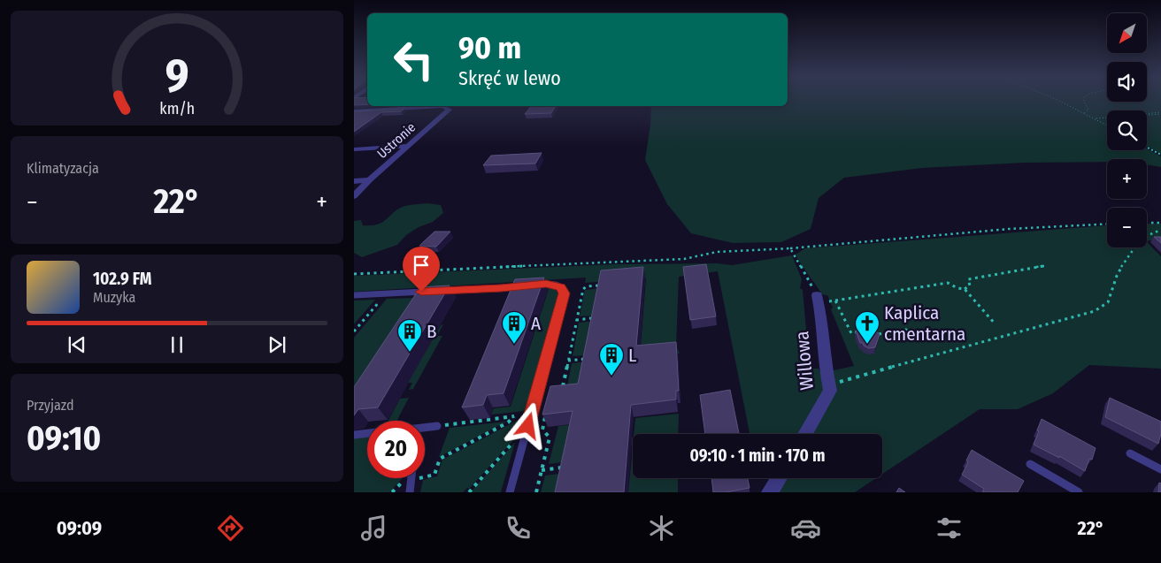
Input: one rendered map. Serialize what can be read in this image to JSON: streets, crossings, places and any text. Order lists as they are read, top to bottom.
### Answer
{
  "streets": {
    "street": ["Ustronie", "Willowa"]
  },
  "places": {
    "building": ["A", "B", "L"],
    "church": ["Kaplica cmentarna"]
  },
  "north": "bottom left",
  "page": {
    "map_buttons": ["+", "−"],
    "turn": ["90 m", "Skręć w lewo"],
    "tile": [
      "Klimatyzacja",
      ["Przyjazd", "09:10"]
    ],
    "heat": ["−", "22°", "+"],
    "song": ["102.9 FM", "Muzyka"],
    "limit": "20",
    "trip": "09:10 · 1 min · 170 m",
    "tabs": ["09:09", "22°"],
    "gauge": ["9", "km/h"]
  }
}
